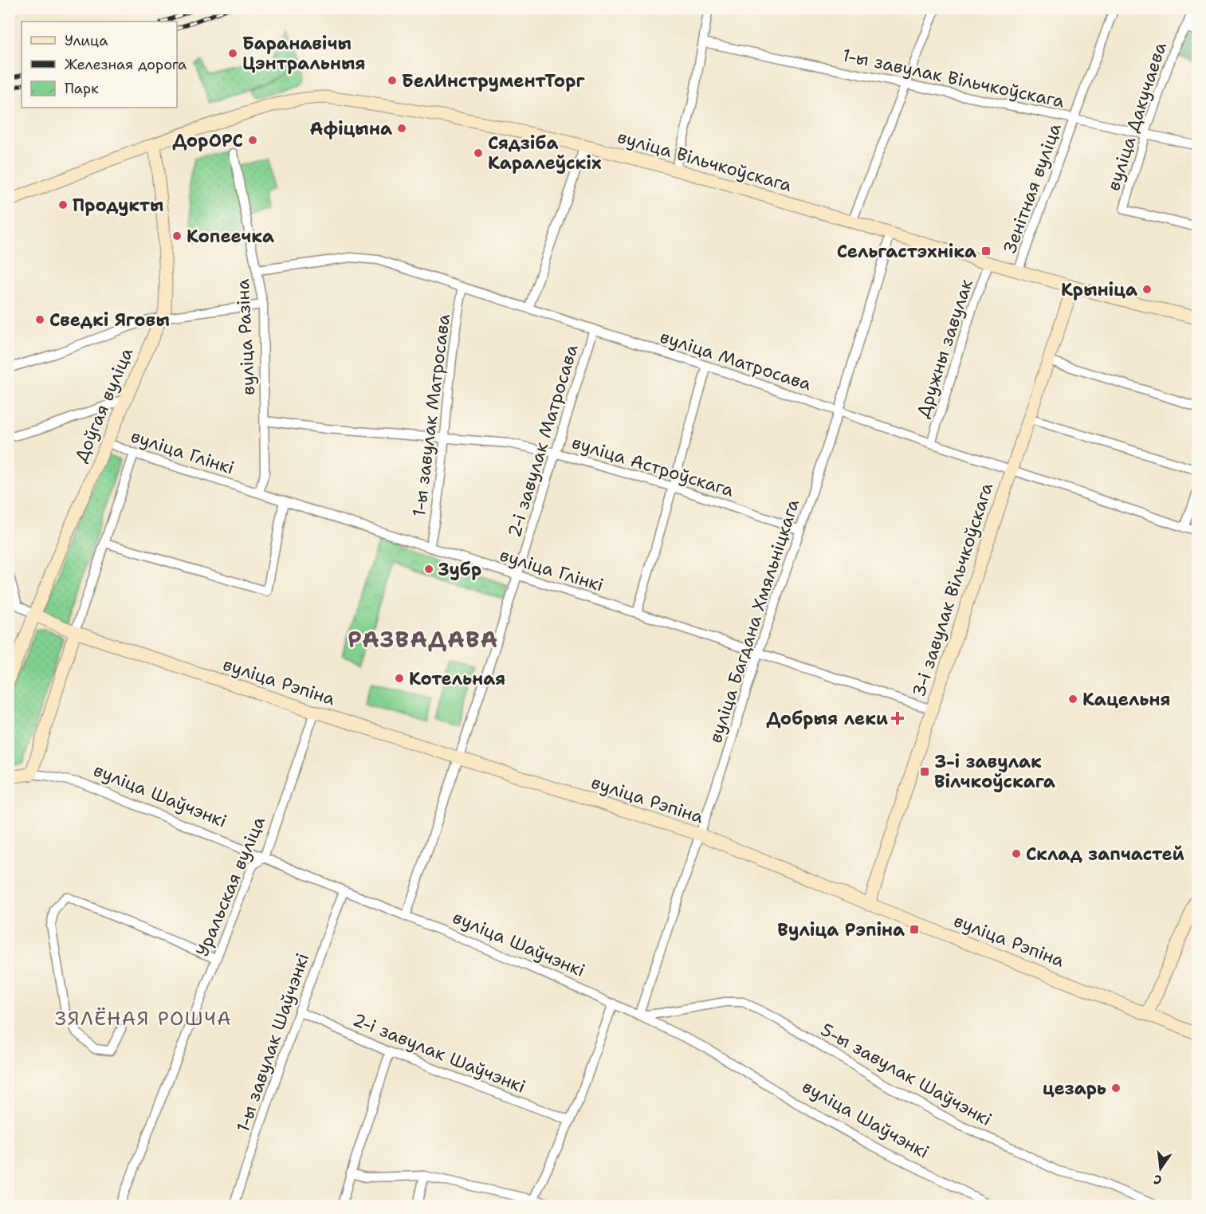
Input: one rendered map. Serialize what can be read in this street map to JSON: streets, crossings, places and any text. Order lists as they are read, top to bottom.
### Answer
{
  "streets": {
    "street": [
      "1-ы завулак Вільчкоўскага",
      "вуліца Дакучаева",
      "вуліца Вільчкоўскага",
      "Зенітная вуліца",
      "вуліца Разіна",
      "Дружны завулак",
      "вуліца Матросава",
      "Доўгая вуліца",
      "1-ы завулак Матросава",
      "2-і завулак Матросава",
      "вуліца Глінкі",
      "вуліца Астроўскага",
      "3-і завулак Вільчкоўскага",
      "вуліца Багдана Хмяльніцкага",
      "вуліца Рэпіна",
      "вуліца Шаўчэнкі",
      "Уральская вуліца",
      "1-ы завулак Шаўчэнкі",
      "2-і завулак Шаўчэнкі",
      "5-ы завулак Шаўчэнкі"
    ]
  },
  "crossings": [
    ["1-ы завулак Вільчкоўскага", "вуліца Дакучаева"],
    ["1-ы завулак Вільчкоўскага", "Зенітная вуліца"],
    ["вуліца Вільчкоўскага", "Зенітная вуліца"],
    ["вуліца Вільчкоўскага", "Дружны завулак"],
    ["вуліца Вільчкоўскага", "Доўгая вуліца"],
    ["вуліца Вільчкоўскага", "3-і завулак Вільчкоўскага"],
    ["вуліца Вільчкоўскага", "вуліца Багдана Хмяльніцкага"],
    ["вуліца Разіна", "вуліца Матросава"],
    ["вуліца Разіна", "вуліца Глінкі"],
    ["вуліца Разіна", "вуліца Астроўскага"],
    ["Дружны завулак", "вуліца Матросава"],
    ["вуліца Матросава", "1-ы завулак Матросава"],
    ["вуліца Матросава", "2-і завулак Матросава"],
    ["вуліца Матросава", "3-і завулак Вільчкоўскага"],
    ["вуліца Матросава", "вуліца Багдана Хмяльніцкага"],
    ["Доўгая вуліца", "вуліца Глінкі"],
    ["1-ы завулак Матросава", "вуліца Глінкі"],
    ["1-ы завулак Матросава", "вуліца Астроўскага"],
    ["2-і завулак Матросава", "вуліца Глінкі"],
    ["2-і завулак Матросава", "вуліца Астроўскага"],
    ["2-і завулак Матросава", "вуліца Рэпіна"],
    ["2-і завулак Матросава", "вуліца Шаўчэнкі"],
    ["вуліца Глінкі", "3-і завулак Вільчкоўскага"],
    ["вуліца Глінкі", "вуліца Багдана Хмяльніцкага"],
    ["вуліца Астроўскага", "вуліца Багдана Хмяльніцкага"],
    ["3-і завулак Вільчкоўскага", "вуліца Рэпіна"],
    ["вуліца Багдана Хмяльніцкага", "вуліца Рэпіна"],
    ["вуліца Багдана Хмяльніцкага", "вуліца Шаўчэнкі"],
    ["вуліца Багдана Хмяльніцкага", "5-ы завулак Шаўчэнкі"],
    ["вуліца Рэпіна", "Уральская вуліца"],
    ["вуліца Шаўчэнкі", "Уральская вуліца"],
    ["вуліца Шаўчэнкі", "1-ы завулак Шаўчэнкі"],
    ["вуліца Шаўчэнкі", "5-ы завулак Шаўчэнкі"],
    ["1-ы завулак Шаўчэнкі", "2-і завулак Шаўчэнкі"]
  ],
  "districts": ["РАЗВАДАВА", "ЗЯЛЁНАЯ РОШЧА"],
  "places": {
    "other": [
      "Баранавічы Цэнтральныя",
      "БелИнструментТорг",
      "Афіцына",
      "ДорОРС",
      "Сядзіба Каралеўскіх",
      "Продукты",
      "Копеечка",
      "Крыніца",
      "Сведкі Яговы",
      "Зубр",
      "Котельная",
      "Кацельня",
      "Склад запчастей",
      "цезарь"
    ],
    "transit": ["Сельгастэхніка", "3-і завулак Вілчкоўскага", "Вуліца Рэпіна"],
    "health": ["Добрыя леки"]
  },
  "legend": ["Улица", "Железная дорога", "Парк"],
  "north": "bottom"
}
